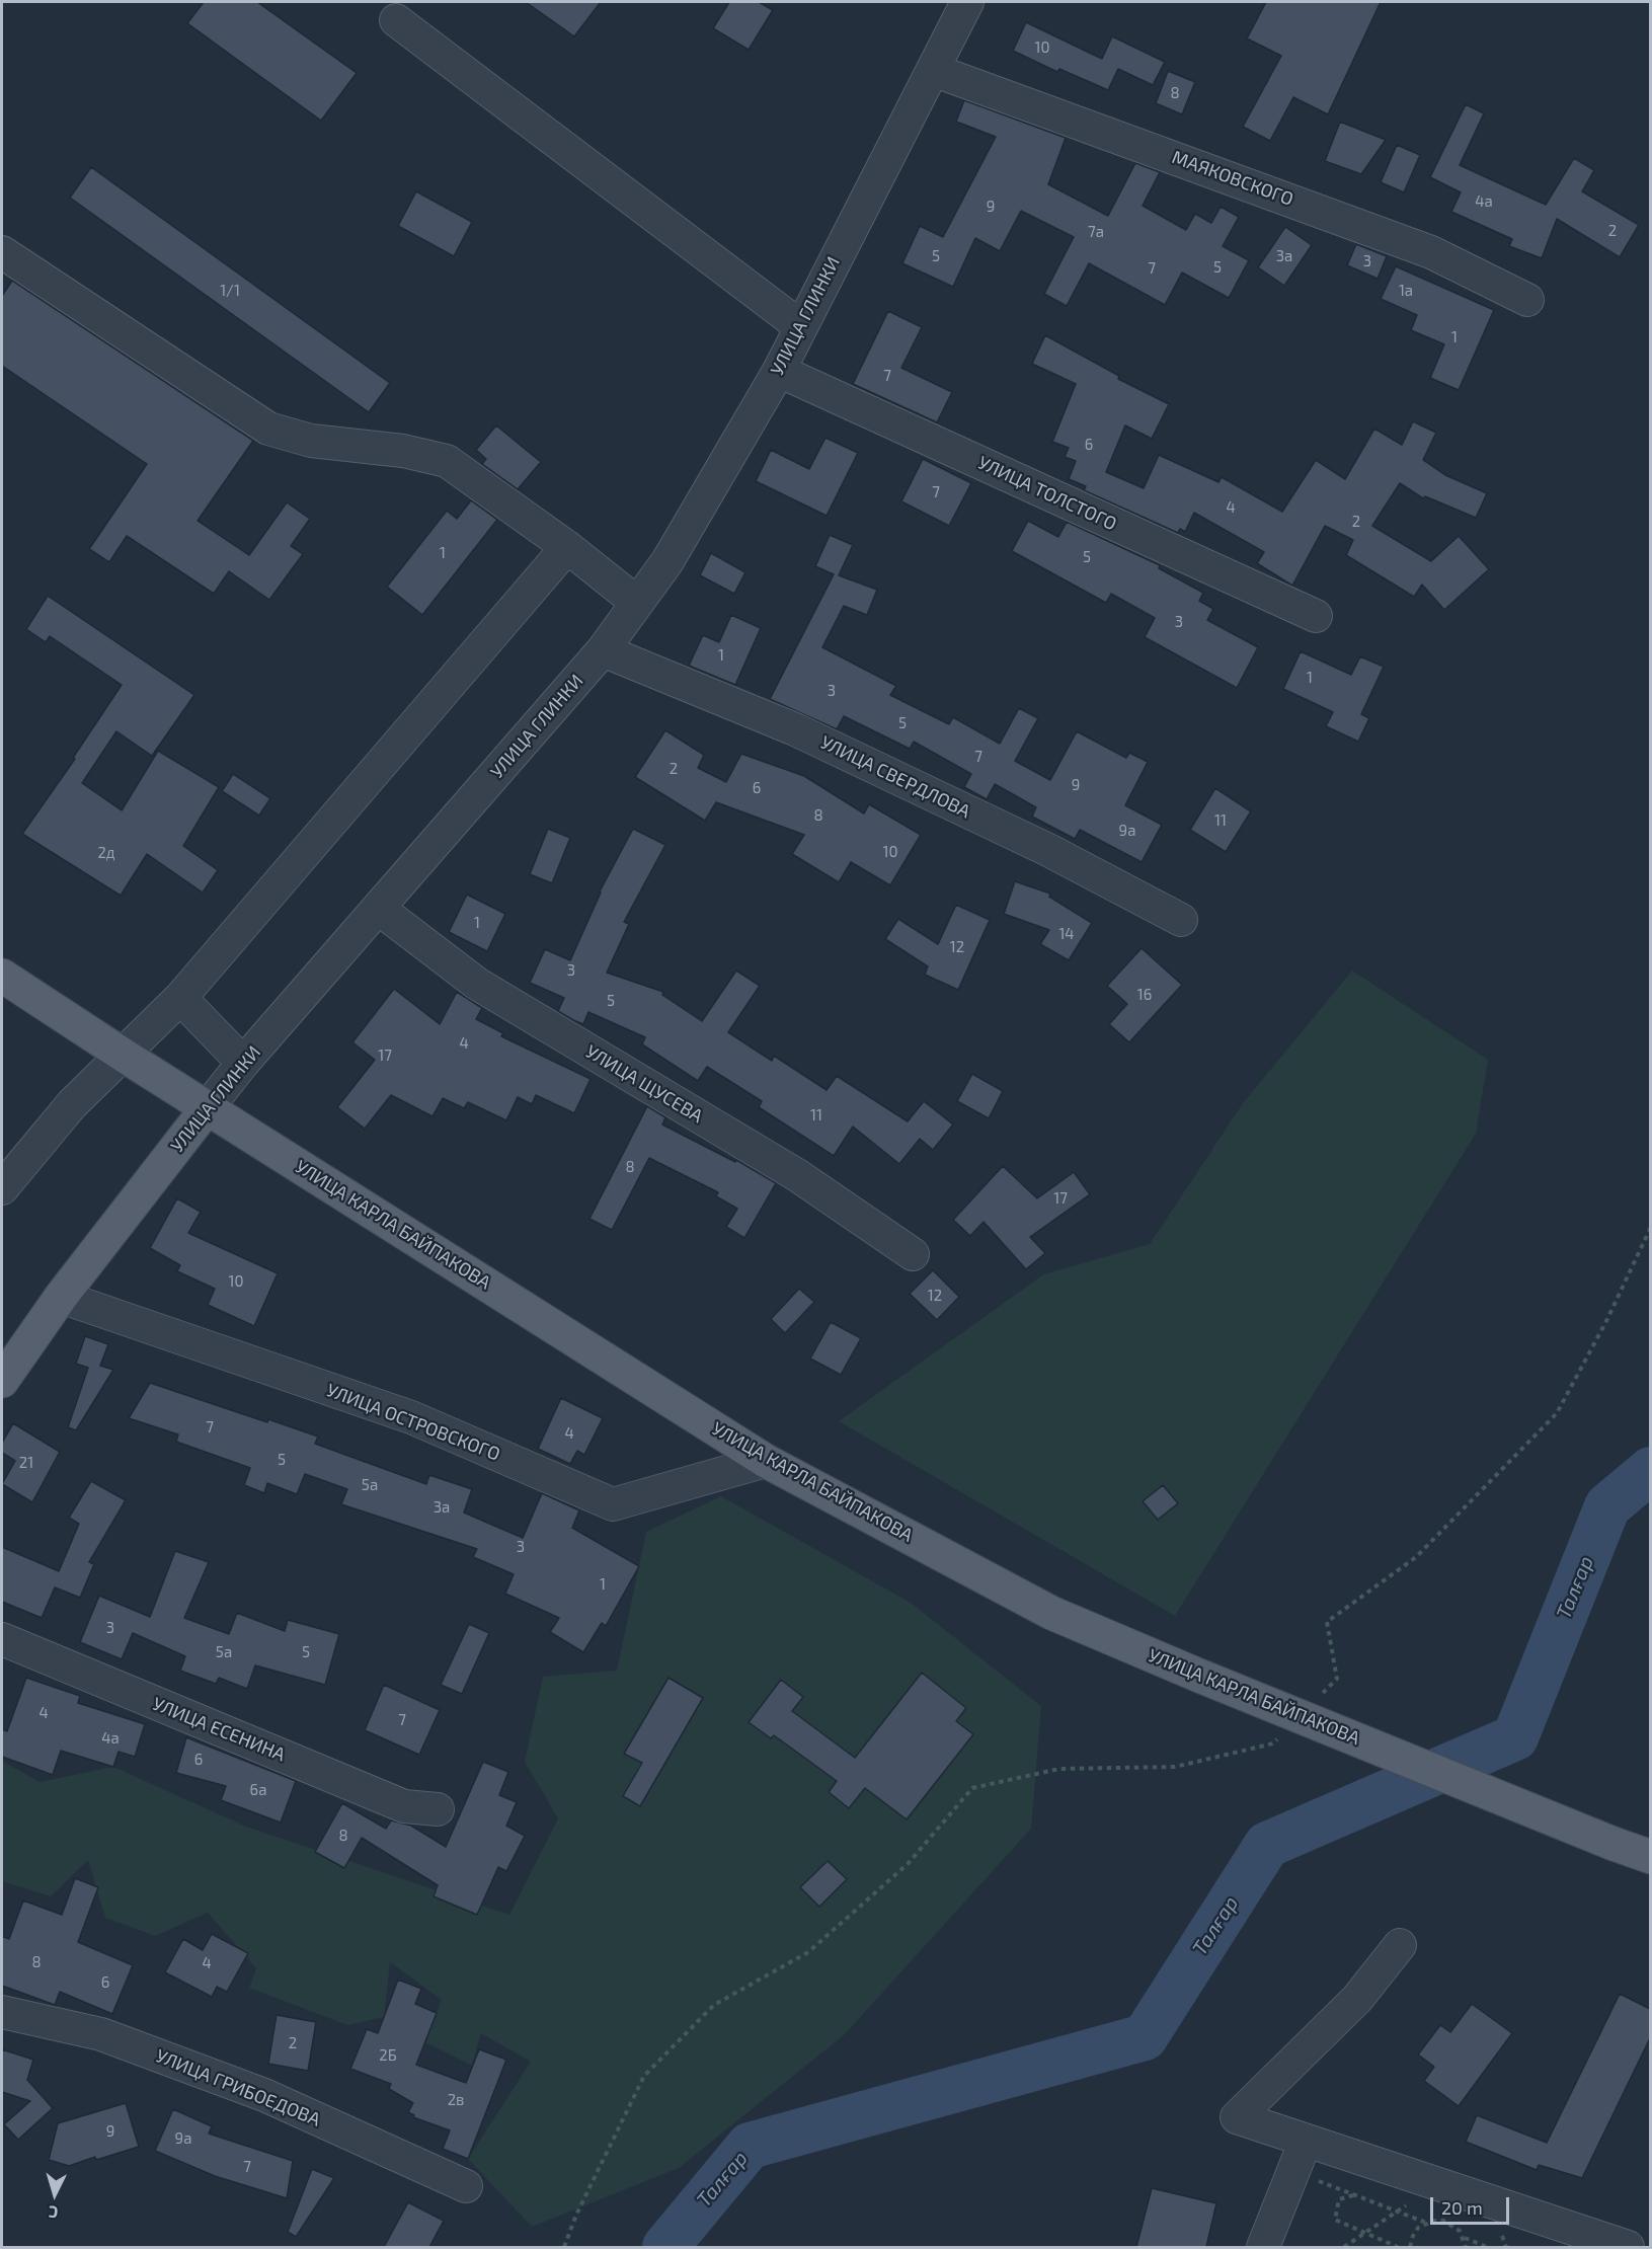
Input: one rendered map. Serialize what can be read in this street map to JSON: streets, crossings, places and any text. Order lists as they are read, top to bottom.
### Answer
{
  "streets": {
    "main road": ["УЛИЦА ГЛИНКИ", "УЛИЦА КАРЛА БАЙПАКОВА"],
    "street": [
      "МАЯКОВСКОГО",
      "УЛИЦА ТОЛСТОГО",
      "УЛИЦА СВЕРДЛОВА",
      "УЛИЦА ЩУСЕВА",
      "УЛИЦА ОСТРОВСКОГО",
      "УЛИЦА ЕСЕНИНА",
      "УЛИЦА ГРИБОЕДОВА"
    ]
  },
  "crossings": [
    ["МАЯКОВСКОГО", "УЛИЦА ГЛИНКИ"],
    ["УЛИЦА ГЛИНКИ", "УЛИЦА ТОЛСТОГО"],
    ["УЛИЦА ГЛИНКИ", "УЛИЦА СВЕРДЛОВА"],
    ["УЛИЦА ГЛИНКИ", "УЛИЦА ЩУСЕВА"],
    ["УЛИЦА ГЛИНКИ", "УЛИЦА КАРЛА БАЙПАКОВА"],
    ["УЛИЦА ГЛИНКИ", "УЛИЦА ОСТРОВСКОГО"],
    ["УЛИЦА КАРЛА БАЙПАКОВА", "УЛИЦА ОСТРОВСКОГО"]
  ],
  "water": ["Талғар"],
  "house_numbers": [
    "10",
    "8",
    "4а",
    "9",
    "2",
    "7а",
    "5",
    "3а",
    "3",
    "5",
    "7",
    "1/1",
    "1а",
    "1",
    "7",
    "6",
    "7",
    "4",
    "2",
    "1",
    "5",
    "3",
    "1",
    "1",
    "3",
    "5",
    "7",
    "2",
    "9",
    "6",
    "8",
    "11",
    "9а",
    "10",
    "2д",
    "1",
    "14",
    "12",
    "3",
    "16",
    "5",
    "4",
    "17",
    "11",
    "8",
    "17",
    "10",
    "12",
    "7",
    "4",
    "5",
    "21",
    "5а",
    "3а",
    "3",
    "1",
    "3",
    "5а",
    "5",
    "4",
    "7",
    "4а",
    "6",
    "6а",
    "8",
    "8",
    "4",
    "6",
    "2",
    "2Б",
    "2в",
    "9",
    "9а",
    "7"
  ],
  "scale_bar": "20 m",
  "north": "bottom"
}
